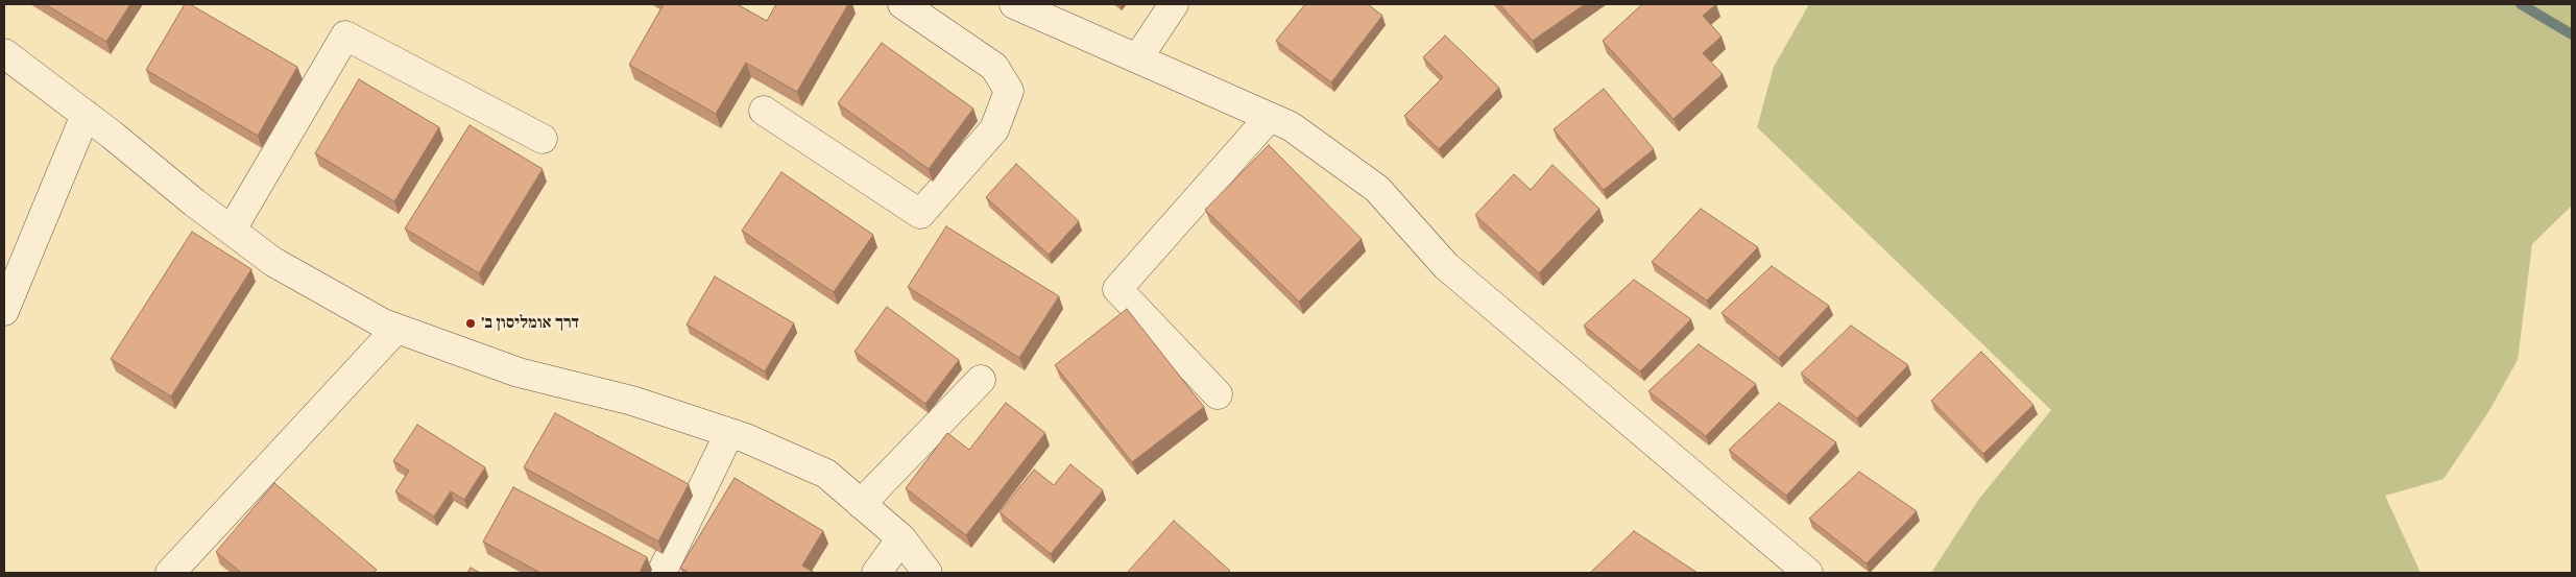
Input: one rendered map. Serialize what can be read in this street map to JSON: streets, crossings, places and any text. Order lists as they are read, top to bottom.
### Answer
{
  "places": ["דרך אומליסון ב׳"]
}
